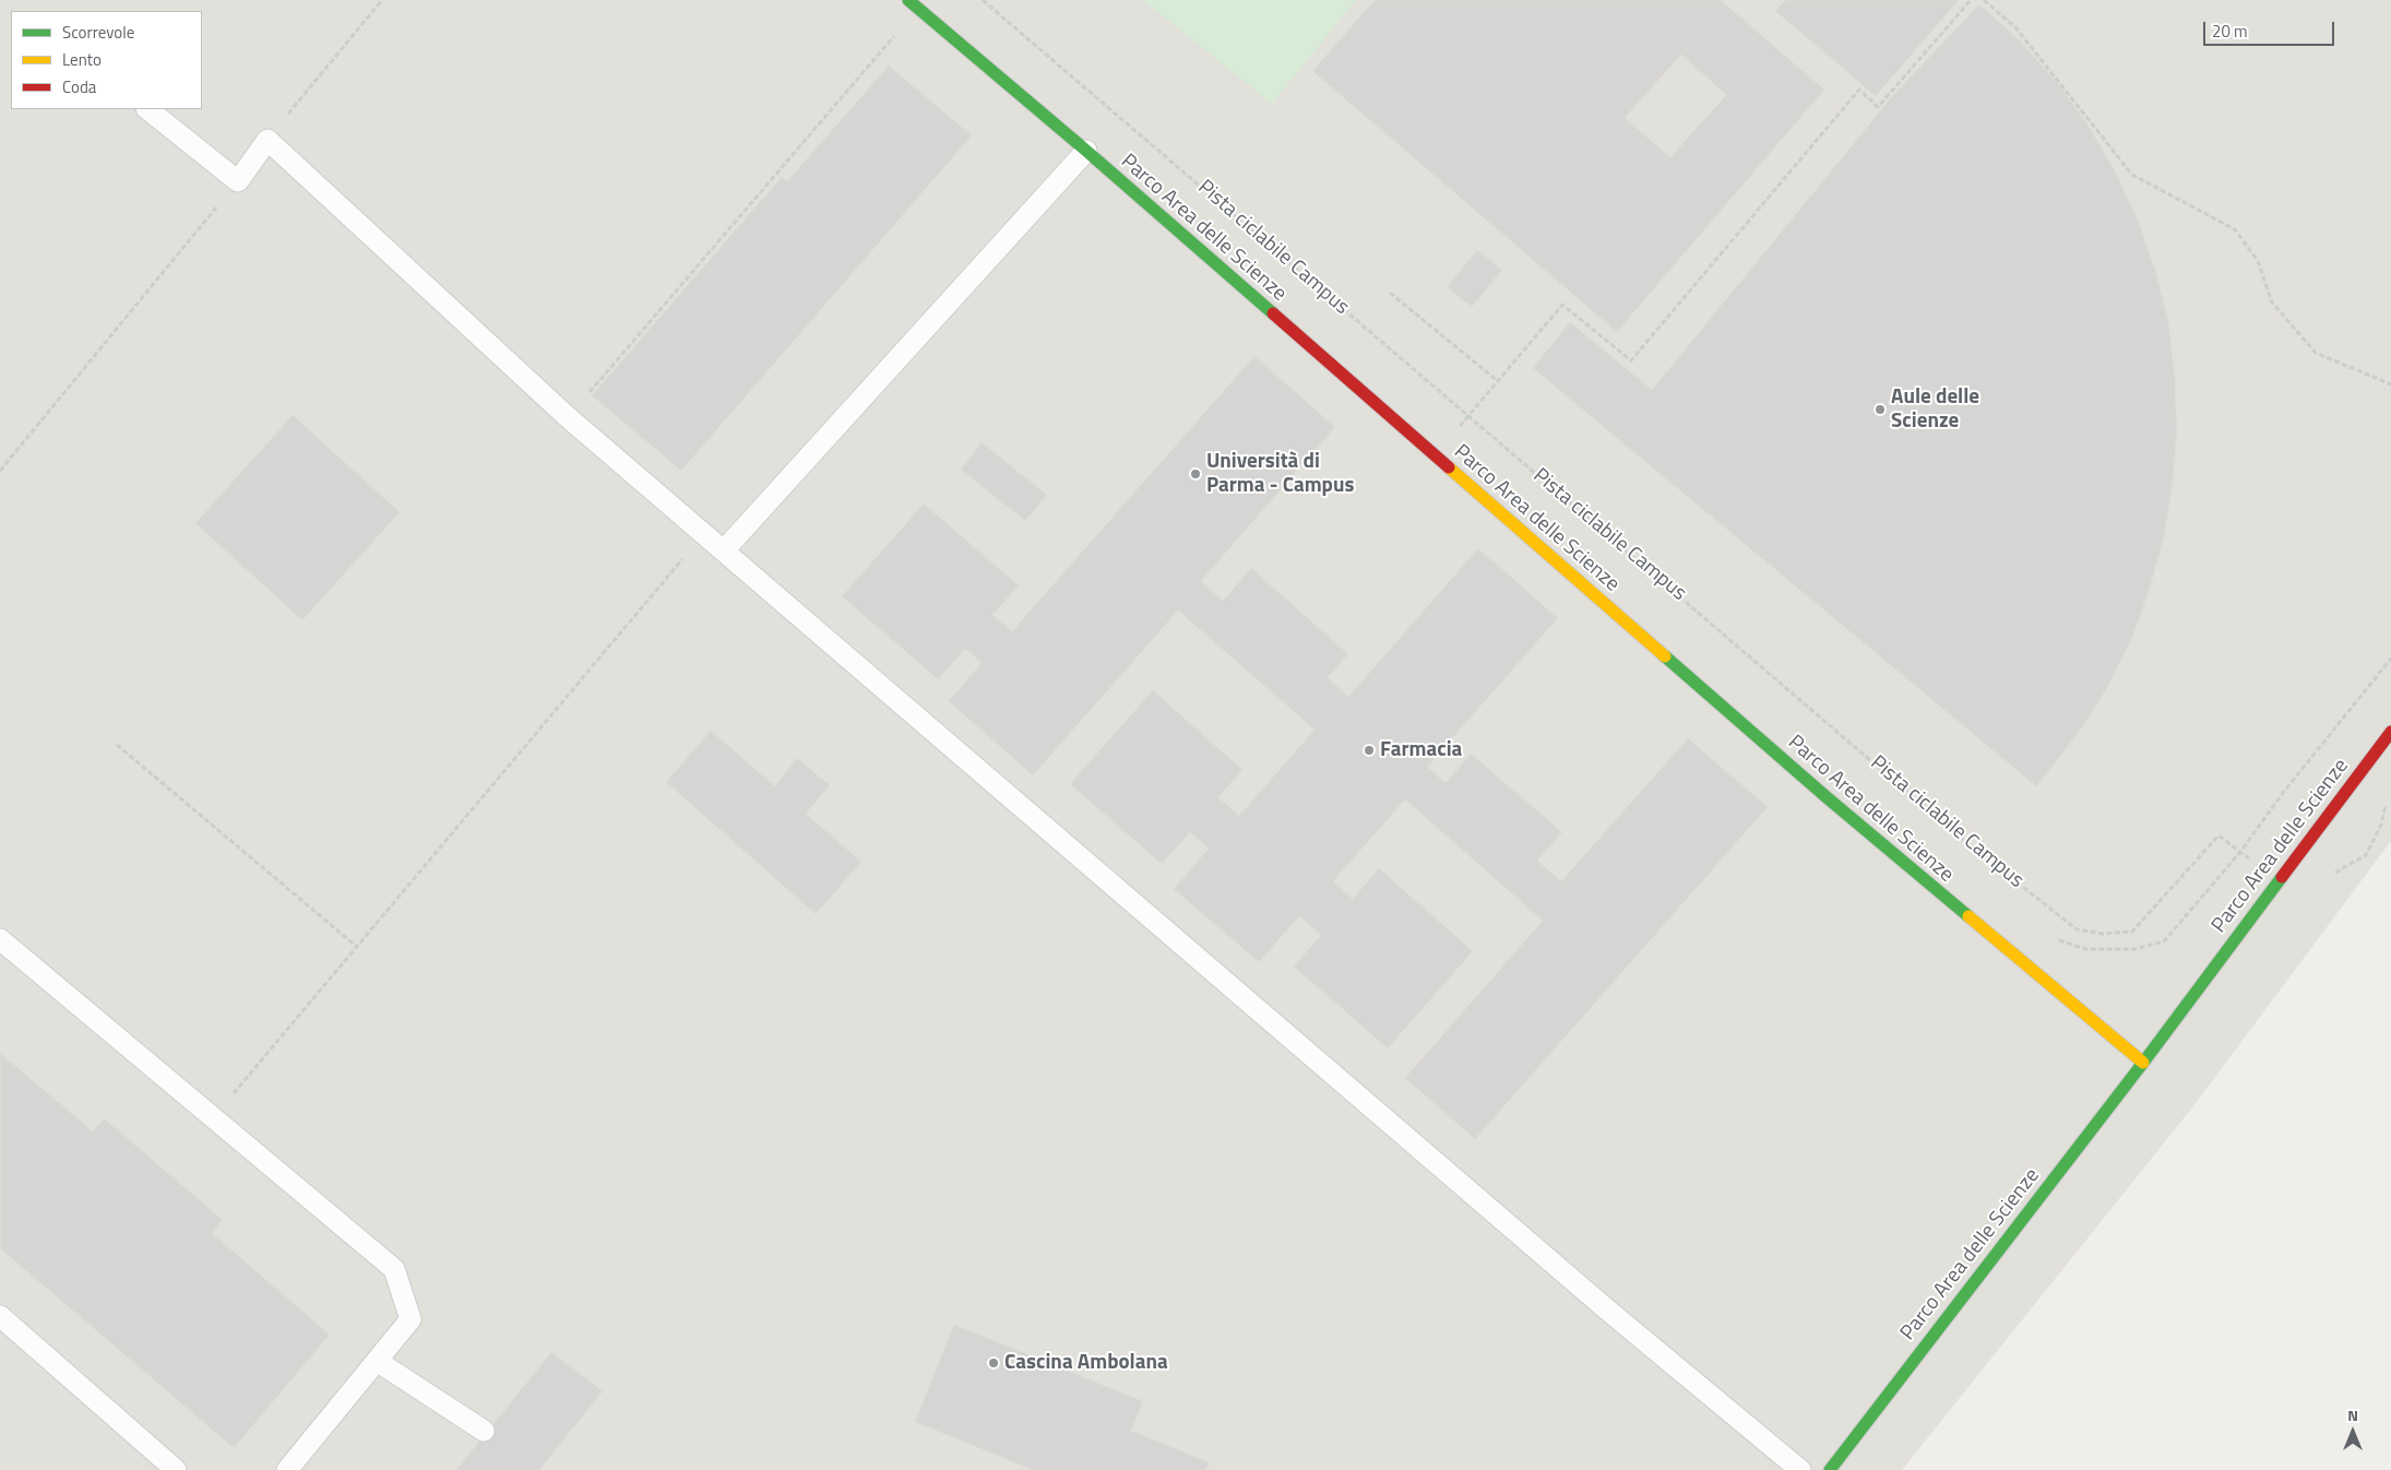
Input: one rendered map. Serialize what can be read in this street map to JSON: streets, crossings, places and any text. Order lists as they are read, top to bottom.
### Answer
{
  "streets": {
    "street": ["Parco Area delle Scienze"],
    "path": ["Pista ciclabile Campus"]
  },
  "places": [
    "Aule delle Scienze",
    "Università di Parma - Campus",
    "Farmacia",
    "Cascina Ambolana"
  ],
  "legend": ["Scorrevole", "Lento", "Coda"],
  "scale_bar": "20 m",
  "north": "top"
}
